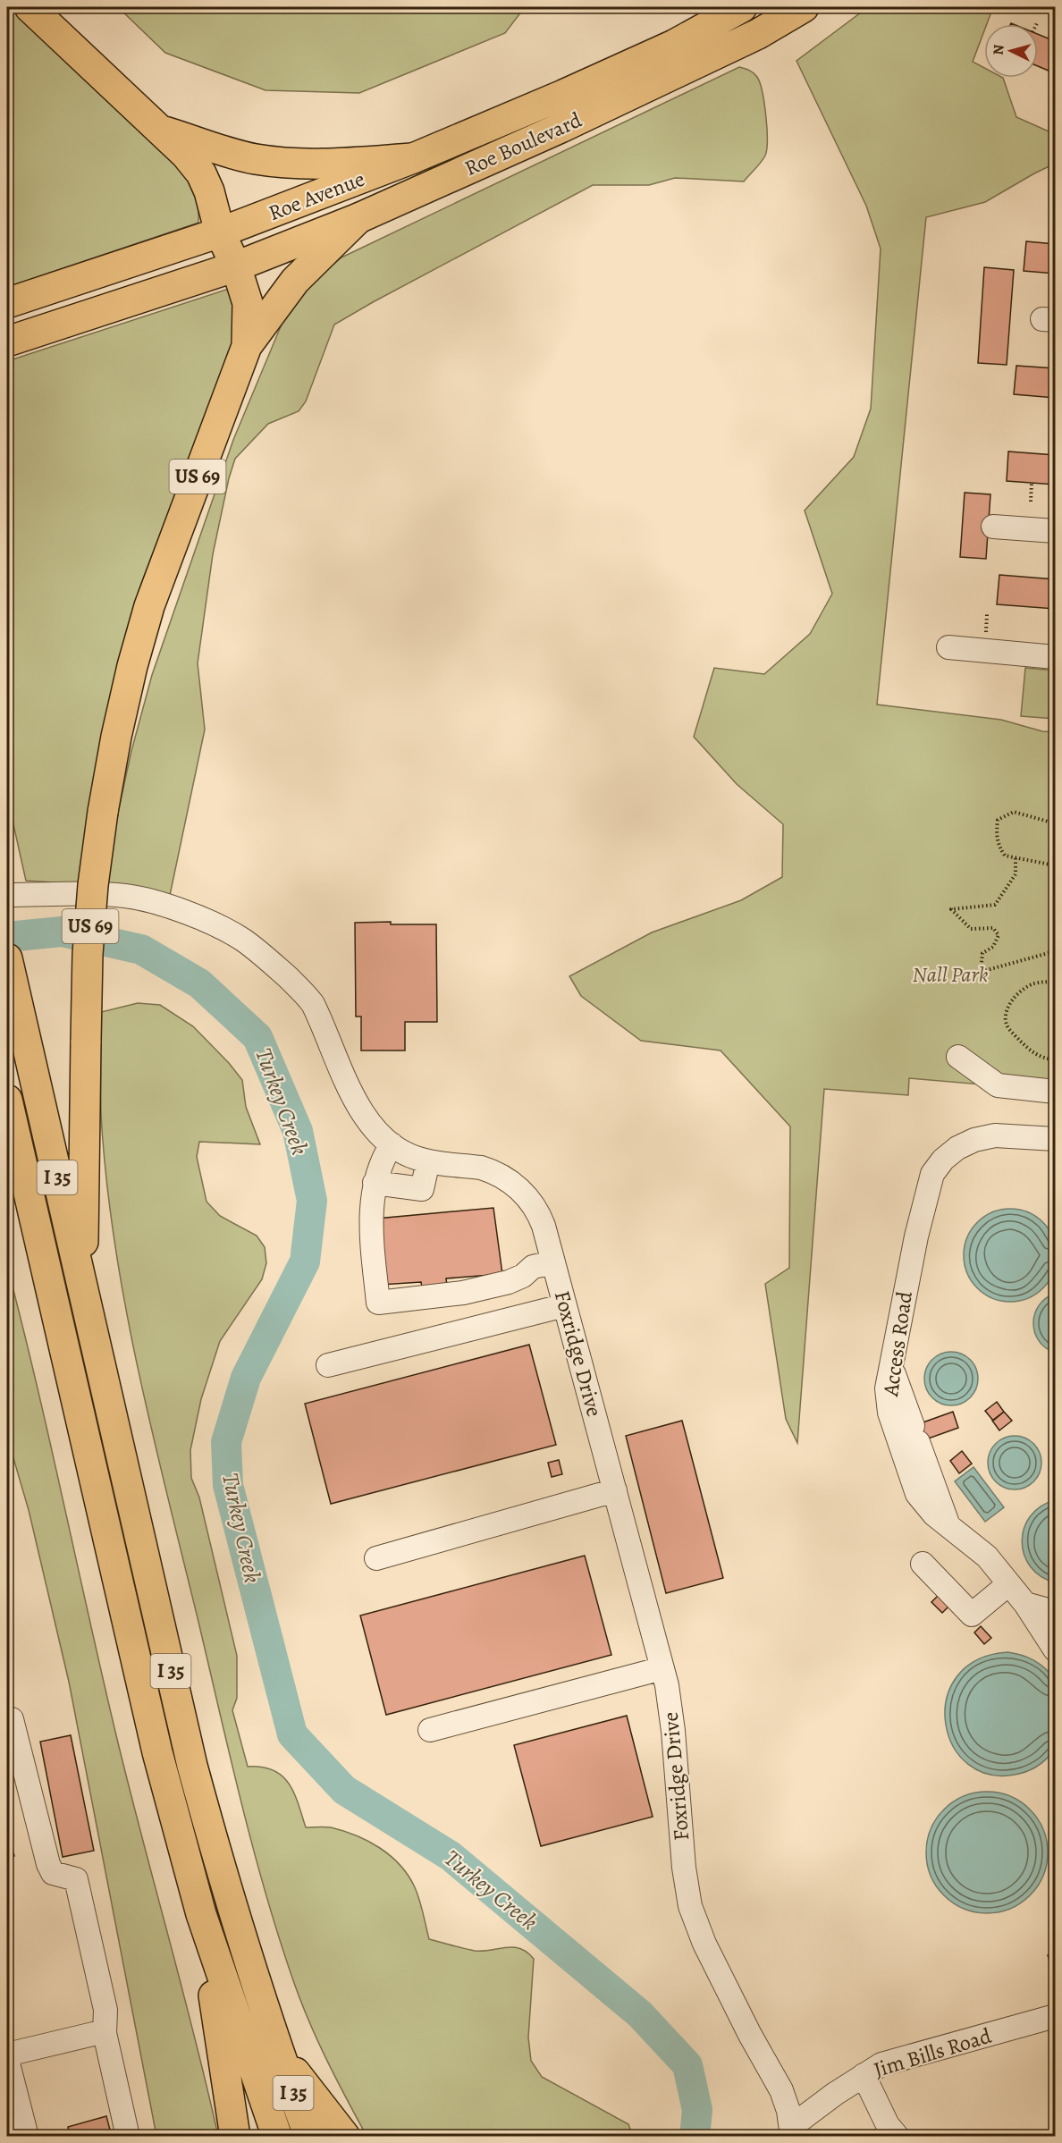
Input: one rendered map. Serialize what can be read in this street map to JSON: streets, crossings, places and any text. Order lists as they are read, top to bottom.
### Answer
{
  "streets": {
    "main road": [
      "Roe Boulevard",
      "Roe Avenue",
      "US 69",
      "I 35"
    ],
    "street": ["Access Road", "Foxridge Drive", "Jim Bills Road"]
  },
  "crossings": [
    ["Roe Boulevard", "Roe Avenue"],
    ["Roe Boulevard", "US 69"],
    ["Roe Avenue", "US 69"],
    ["US 69", "I 35"],
    ["Foxridge Drive", "Jim Bills Road"]
  ],
  "water": ["Turkey Creek"],
  "parks": ["Nall Park"],
  "north": "left"
}
